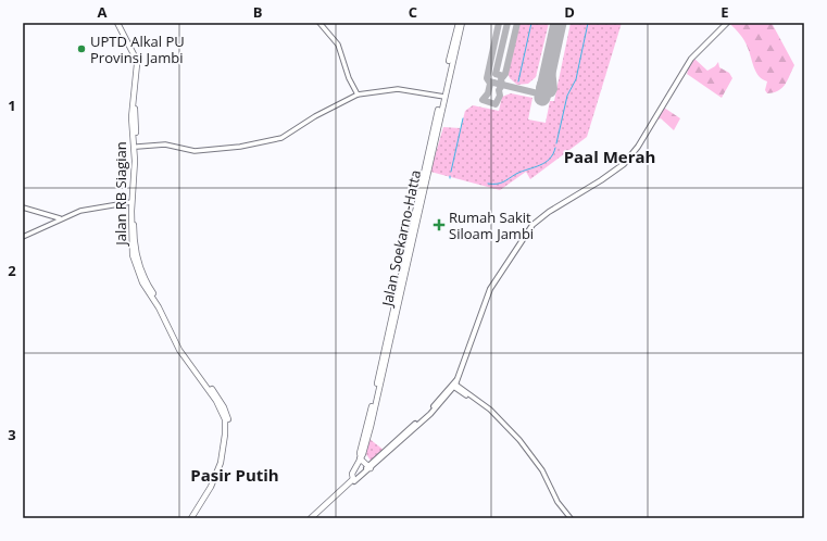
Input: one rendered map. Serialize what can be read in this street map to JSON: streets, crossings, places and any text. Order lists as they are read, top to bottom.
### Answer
{
  "streets": {
    "highway": ["Jalan RB Siagian", "Jalan Soekarno-Hatta"]
  },
  "districts": ["Paal Merah", "Pasir Putih"],
  "places": {
    "other": ["UPTD Alkal PU Provinsi Jambi"],
    "health": ["Rumah Sakit Siloam Jambi"]
  },
  "grid": {
    "columns": [
      "A",
      "B",
      "C",
      "D",
      "E"
    ],
    "rows": ["1", "2", "3"]
  }
}
